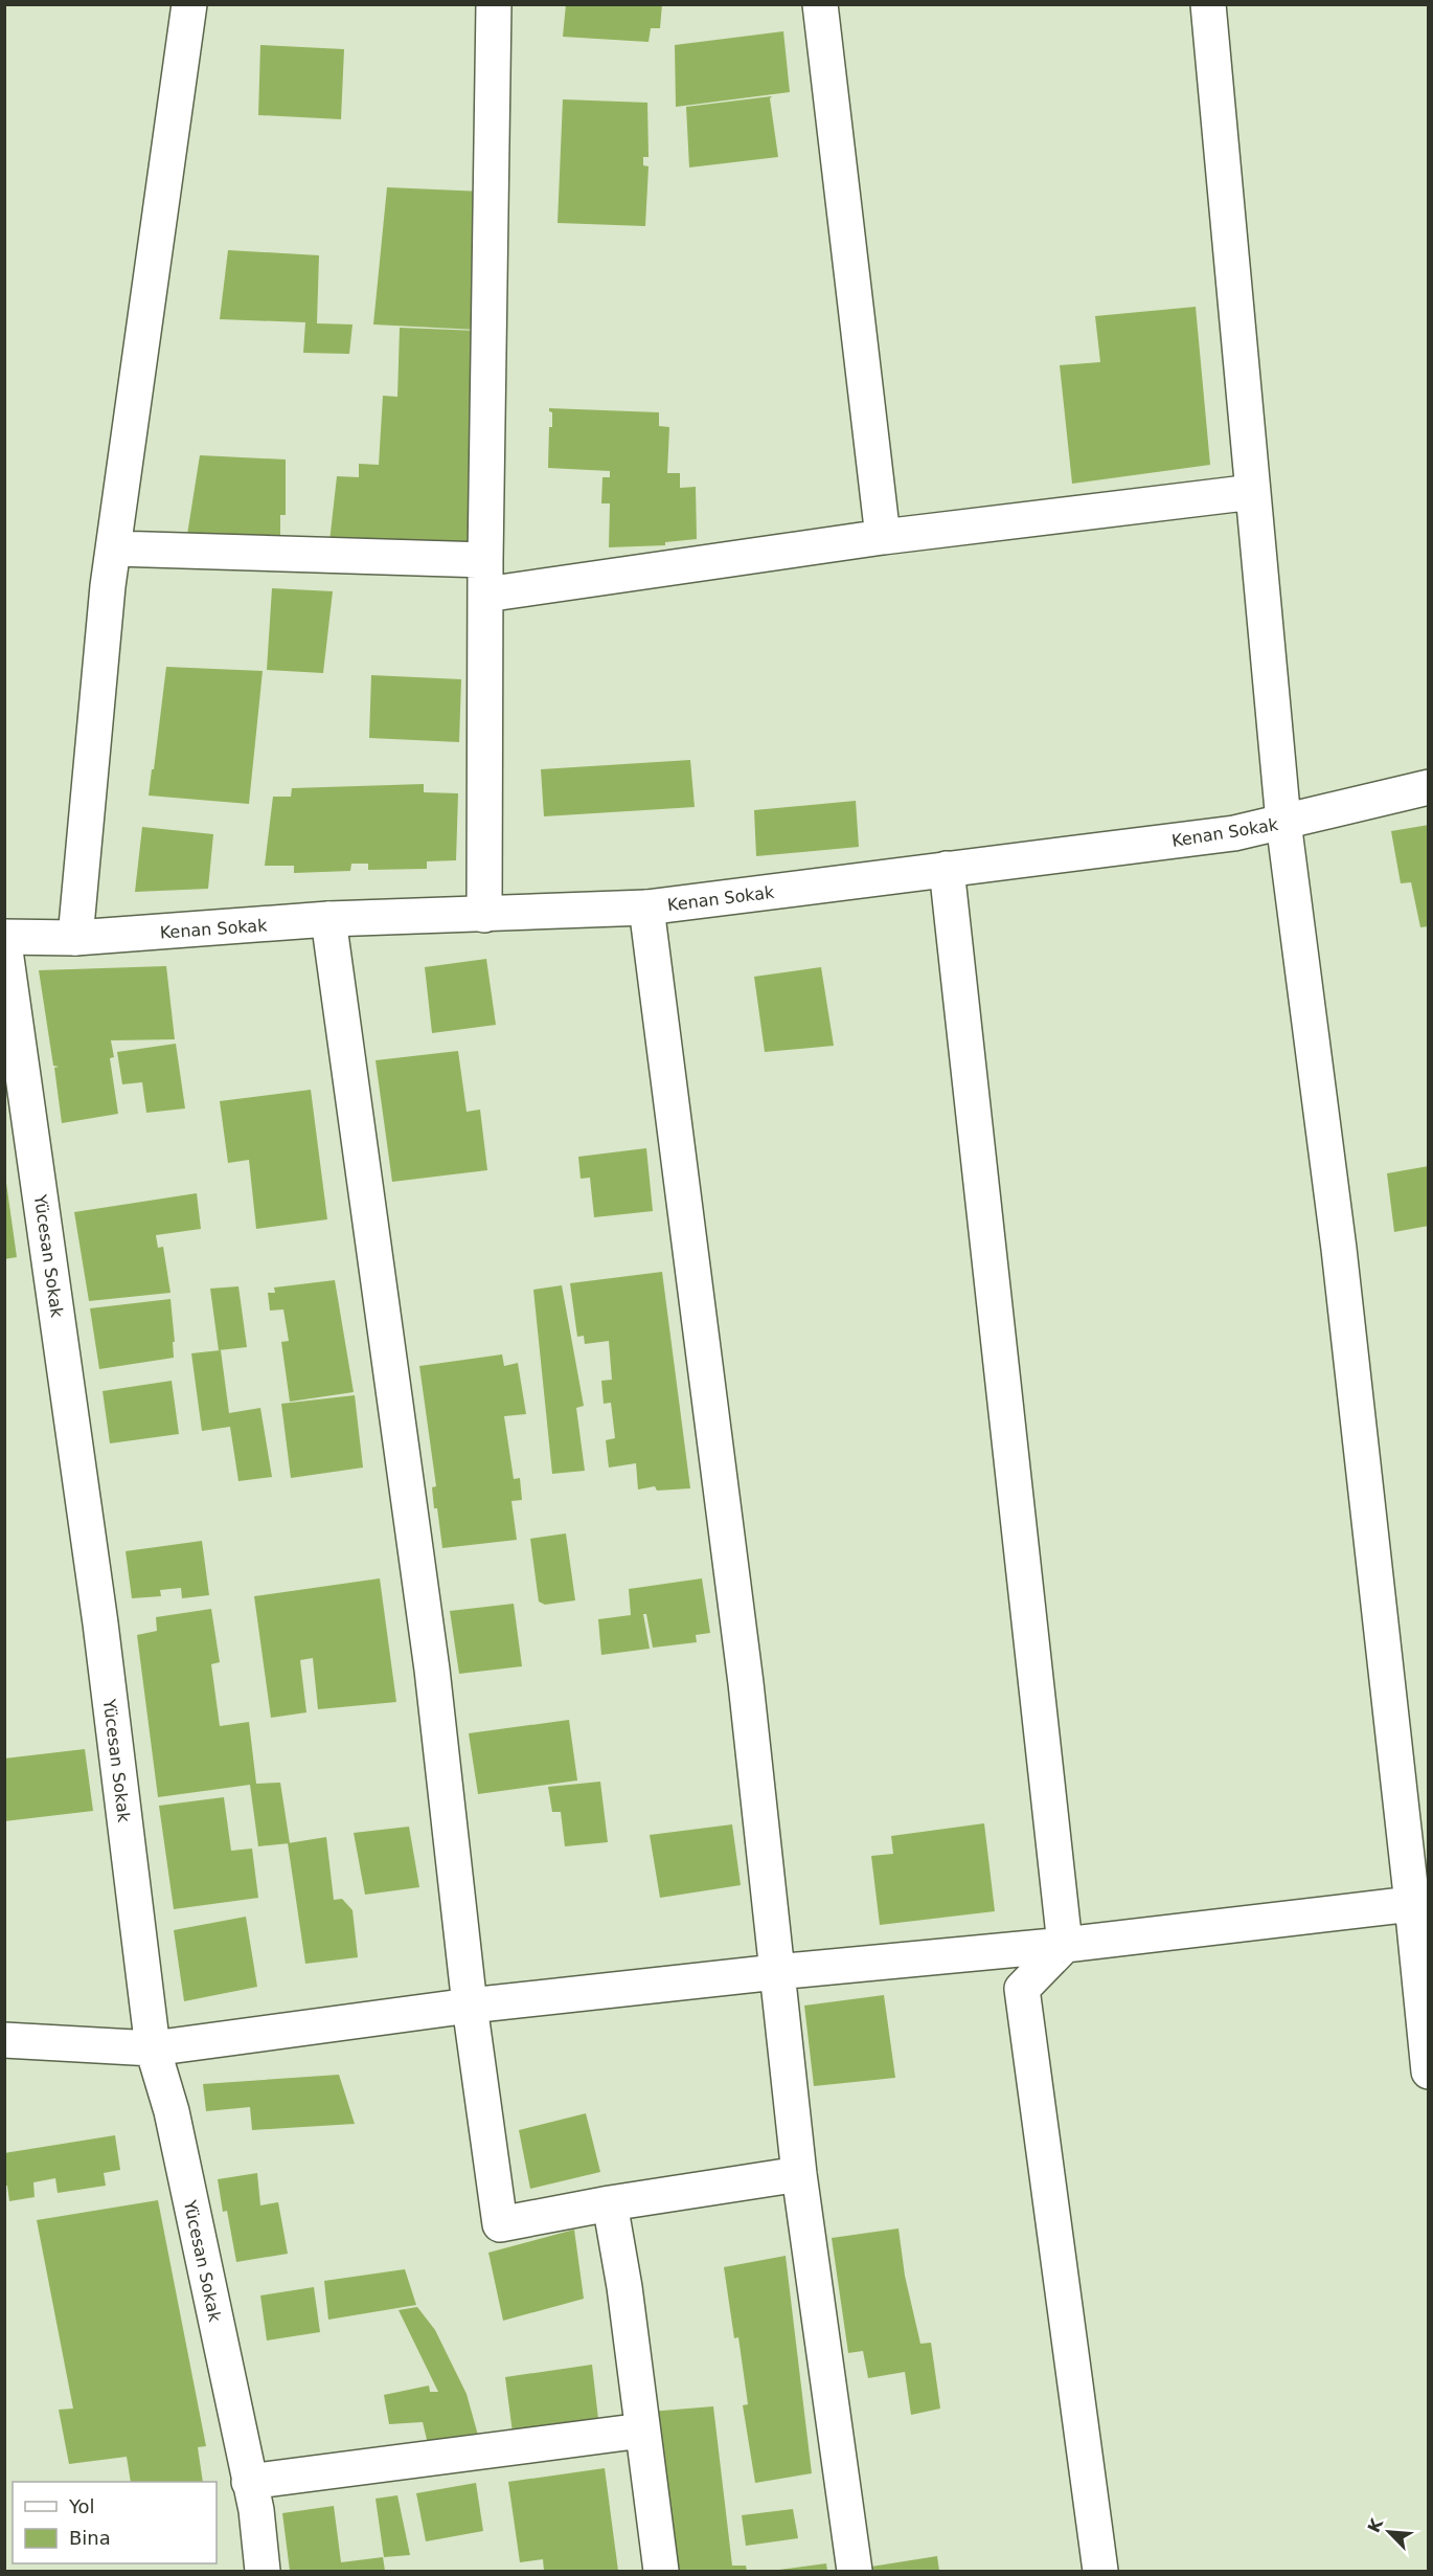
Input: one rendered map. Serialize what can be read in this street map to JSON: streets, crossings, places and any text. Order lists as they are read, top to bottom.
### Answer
{
  "streets": {
    "street": ["Kenan Sokak", "Yücesan Sokak"]
  },
  "legend": ["Yol", "Bina"],
  "north": "top left"
}
